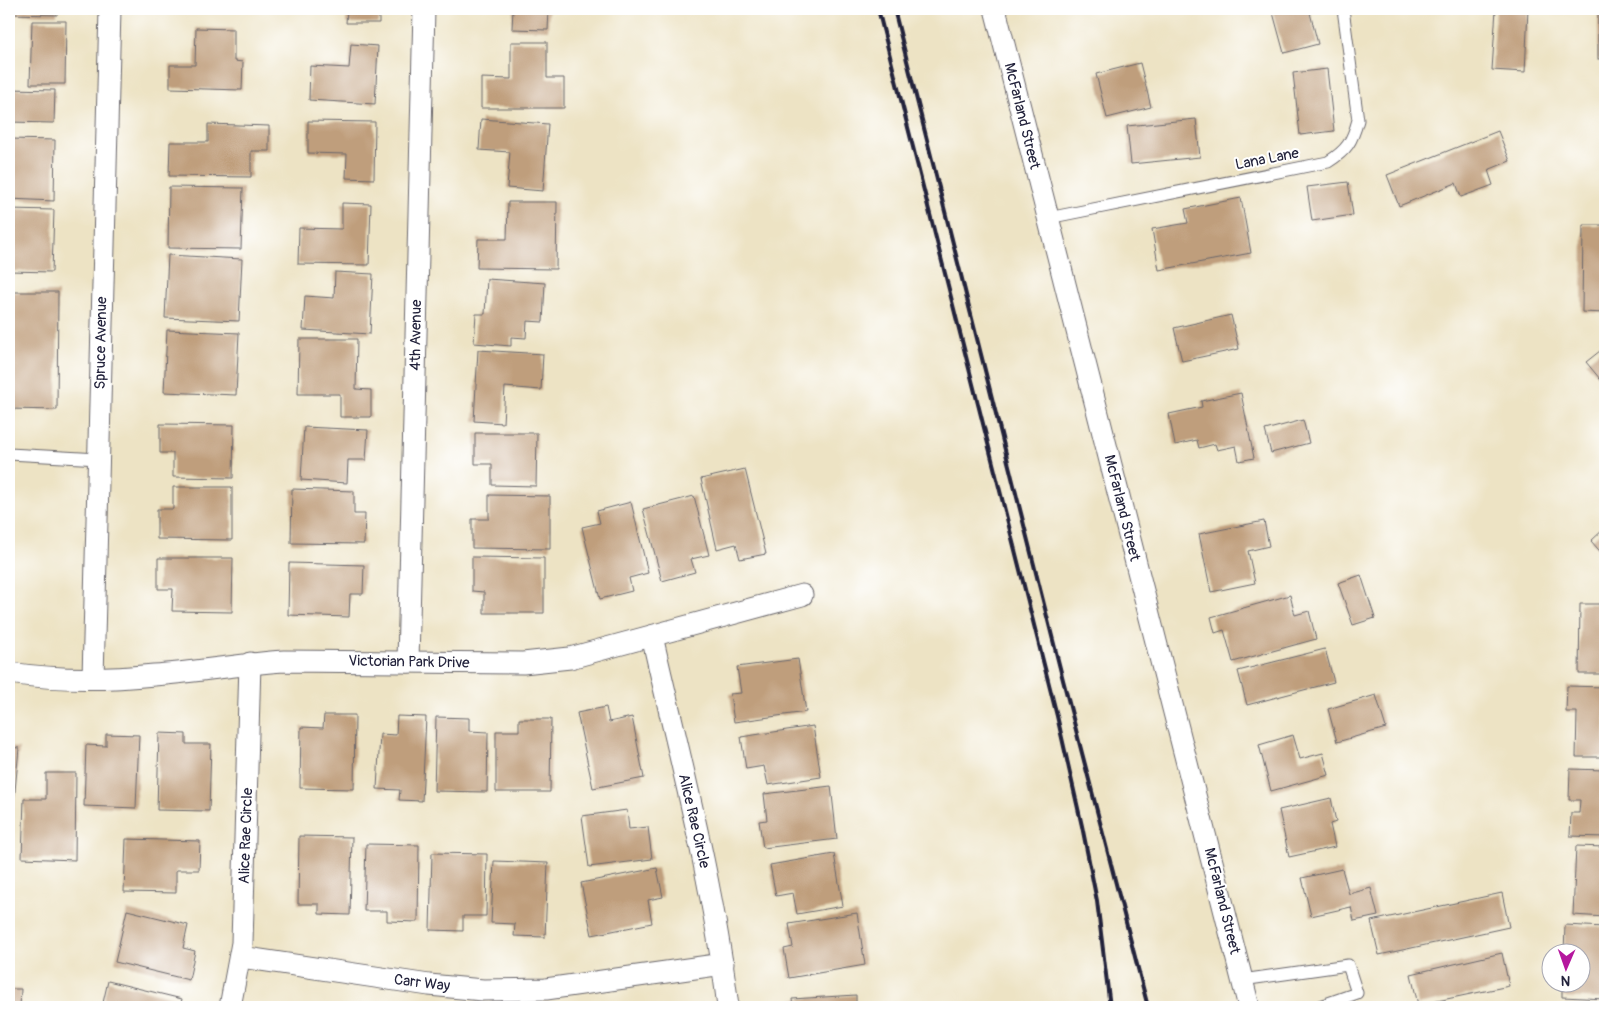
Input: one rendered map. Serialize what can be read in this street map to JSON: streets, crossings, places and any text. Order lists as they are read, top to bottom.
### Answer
{
  "streets": {
    "street": [
      "McFarland Street",
      "4th Avenue",
      "Spruce Avenue",
      "Victorian Park Drive",
      "Alice Rae Circle",
      "Carr Way"
    ],
    "lane": ["Lana Lane"]
  },
  "crossings": [
    ["McFarland Street", "Lana Lane"],
    ["4th Avenue", "Victorian Park Drive"],
    ["Spruce Avenue", "Victorian Park Drive"],
    ["Victorian Park Drive", "Alice Rae Circle"],
    ["Alice Rae Circle", "Carr Way"]
  ],
  "north": "bottom"
}
